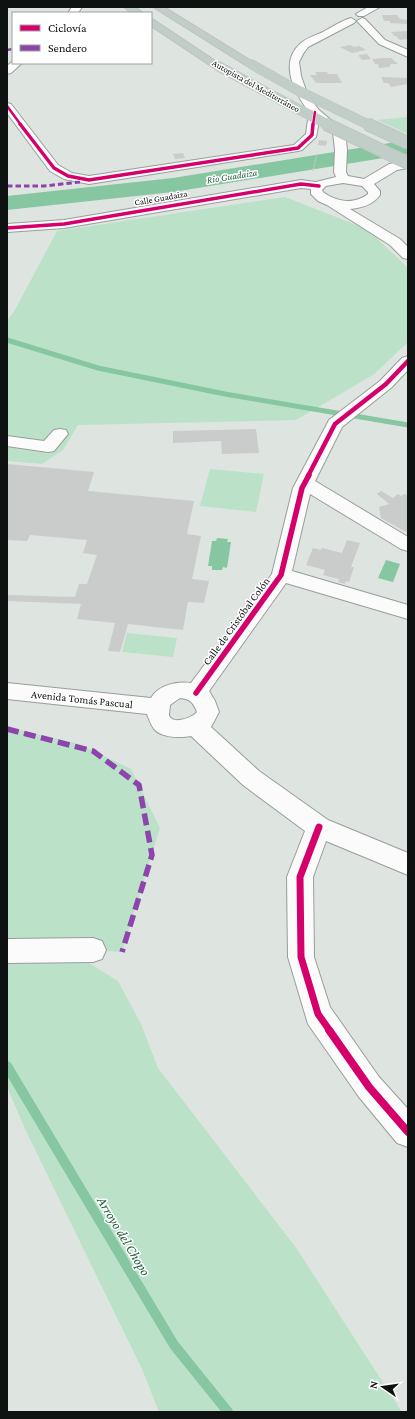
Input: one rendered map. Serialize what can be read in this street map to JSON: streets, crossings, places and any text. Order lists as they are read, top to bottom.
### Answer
{
  "streets": {
    "highway": ["Autopista del Mediterráneo"],
    "street": ["Calle Guadaiza", "Calle de Cristóbal Colón", "Avenida Tomás Pascual"]
  },
  "crossings": [
    ["Calle de Cristóbal Colón", "Avenida Tomás Pascual"]
  ],
  "water": ["Rio Guadaiza", "Arroyo del Chopo"],
  "legend": ["Ciclovía", "Sendero"],
  "north": "left"
}
